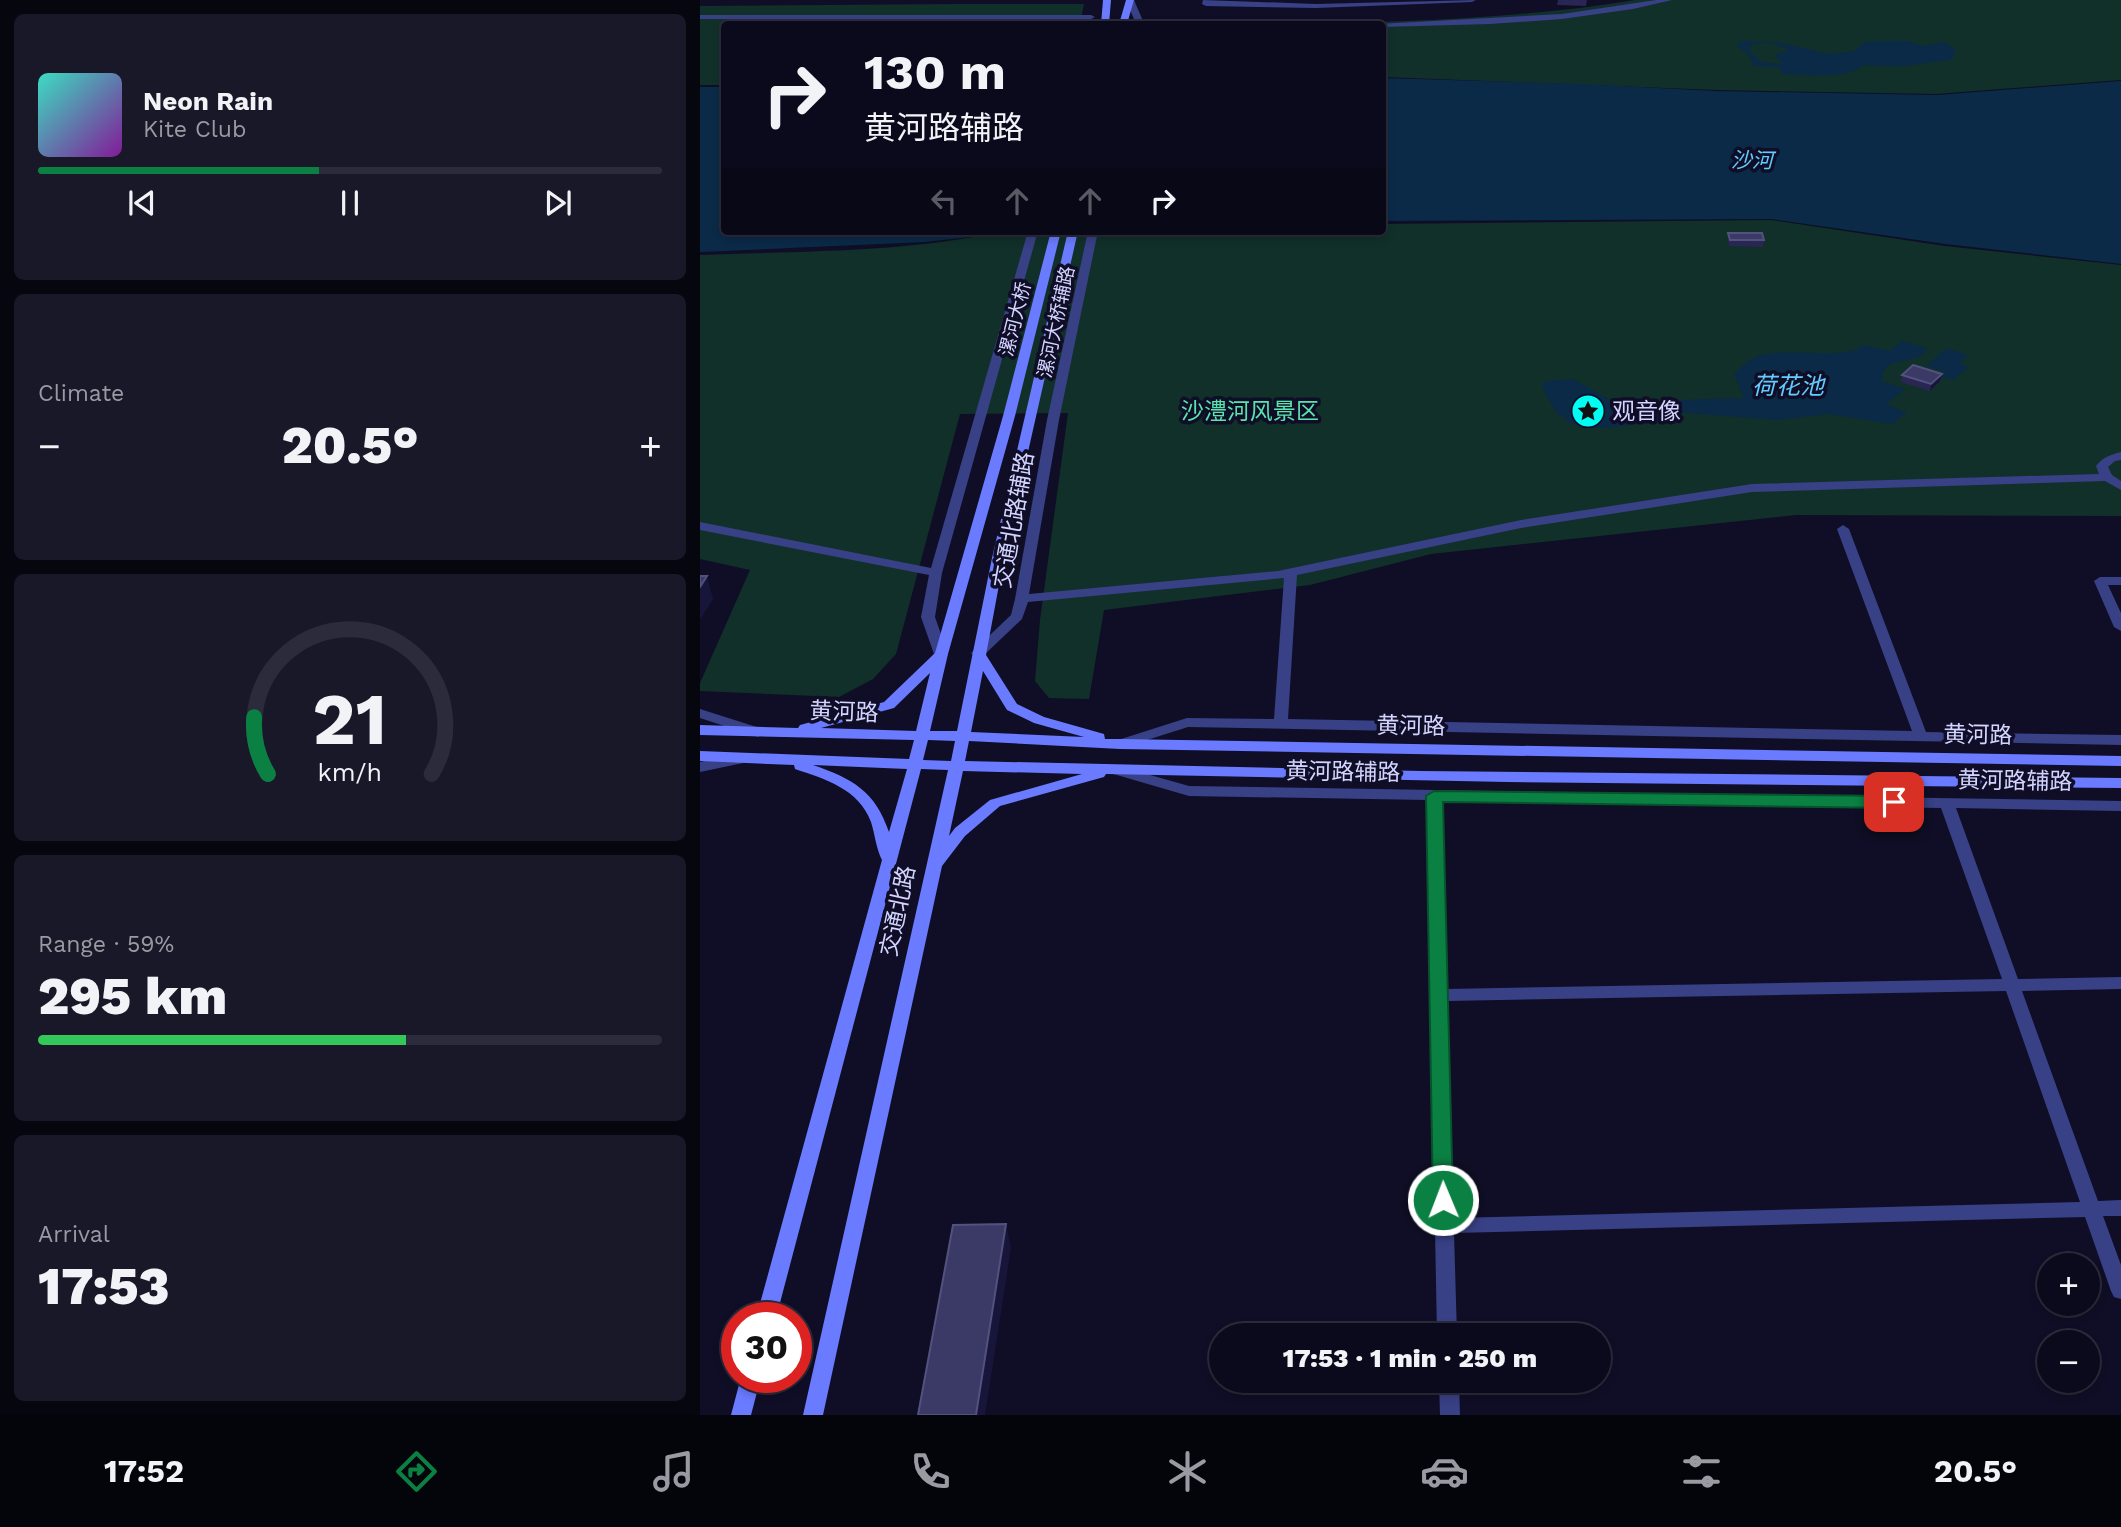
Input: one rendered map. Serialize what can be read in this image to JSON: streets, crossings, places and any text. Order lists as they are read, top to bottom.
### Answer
{
  "streets": {
    "main road": ["漯河大桥", "黄河路", "交通北路"],
    "street": ["漯河大桥辅路", "交通北路辅路", "黄河路辅路"]
  },
  "crossings": [
    ["漯河大桥", "交通北路"],
    ["漯河大桥辅路", "交通北路辅路"],
    ["交通北路辅路", "交通北路"],
    ["黄河路", "黄河路辅路"],
    ["黄河路", "交通北路"]
  ],
  "water": ["沙河", "荷花池"],
  "parks": ["沙澧河风景区"],
  "places": {
    "place": ["观音像"]
  },
  "page": {
    "turn": ["130 m", "黄河路辅路"],
    "song": ["Neon Rain", "Kite Club"],
    "tile": [
      "Climate",
      ["Range · 59%", "295 km"],
      ["Arrival", "17:53"]
    ],
    "heat": ["−", "20.5°", "+"],
    "map_buttons": ["+", "−"],
    "limit": "30",
    "trip": "17:53 · 1 min · 250 m",
    "tabs": ["17:52", "20.5°"],
    "gauge": ["21", "km/h"]
  }
}
